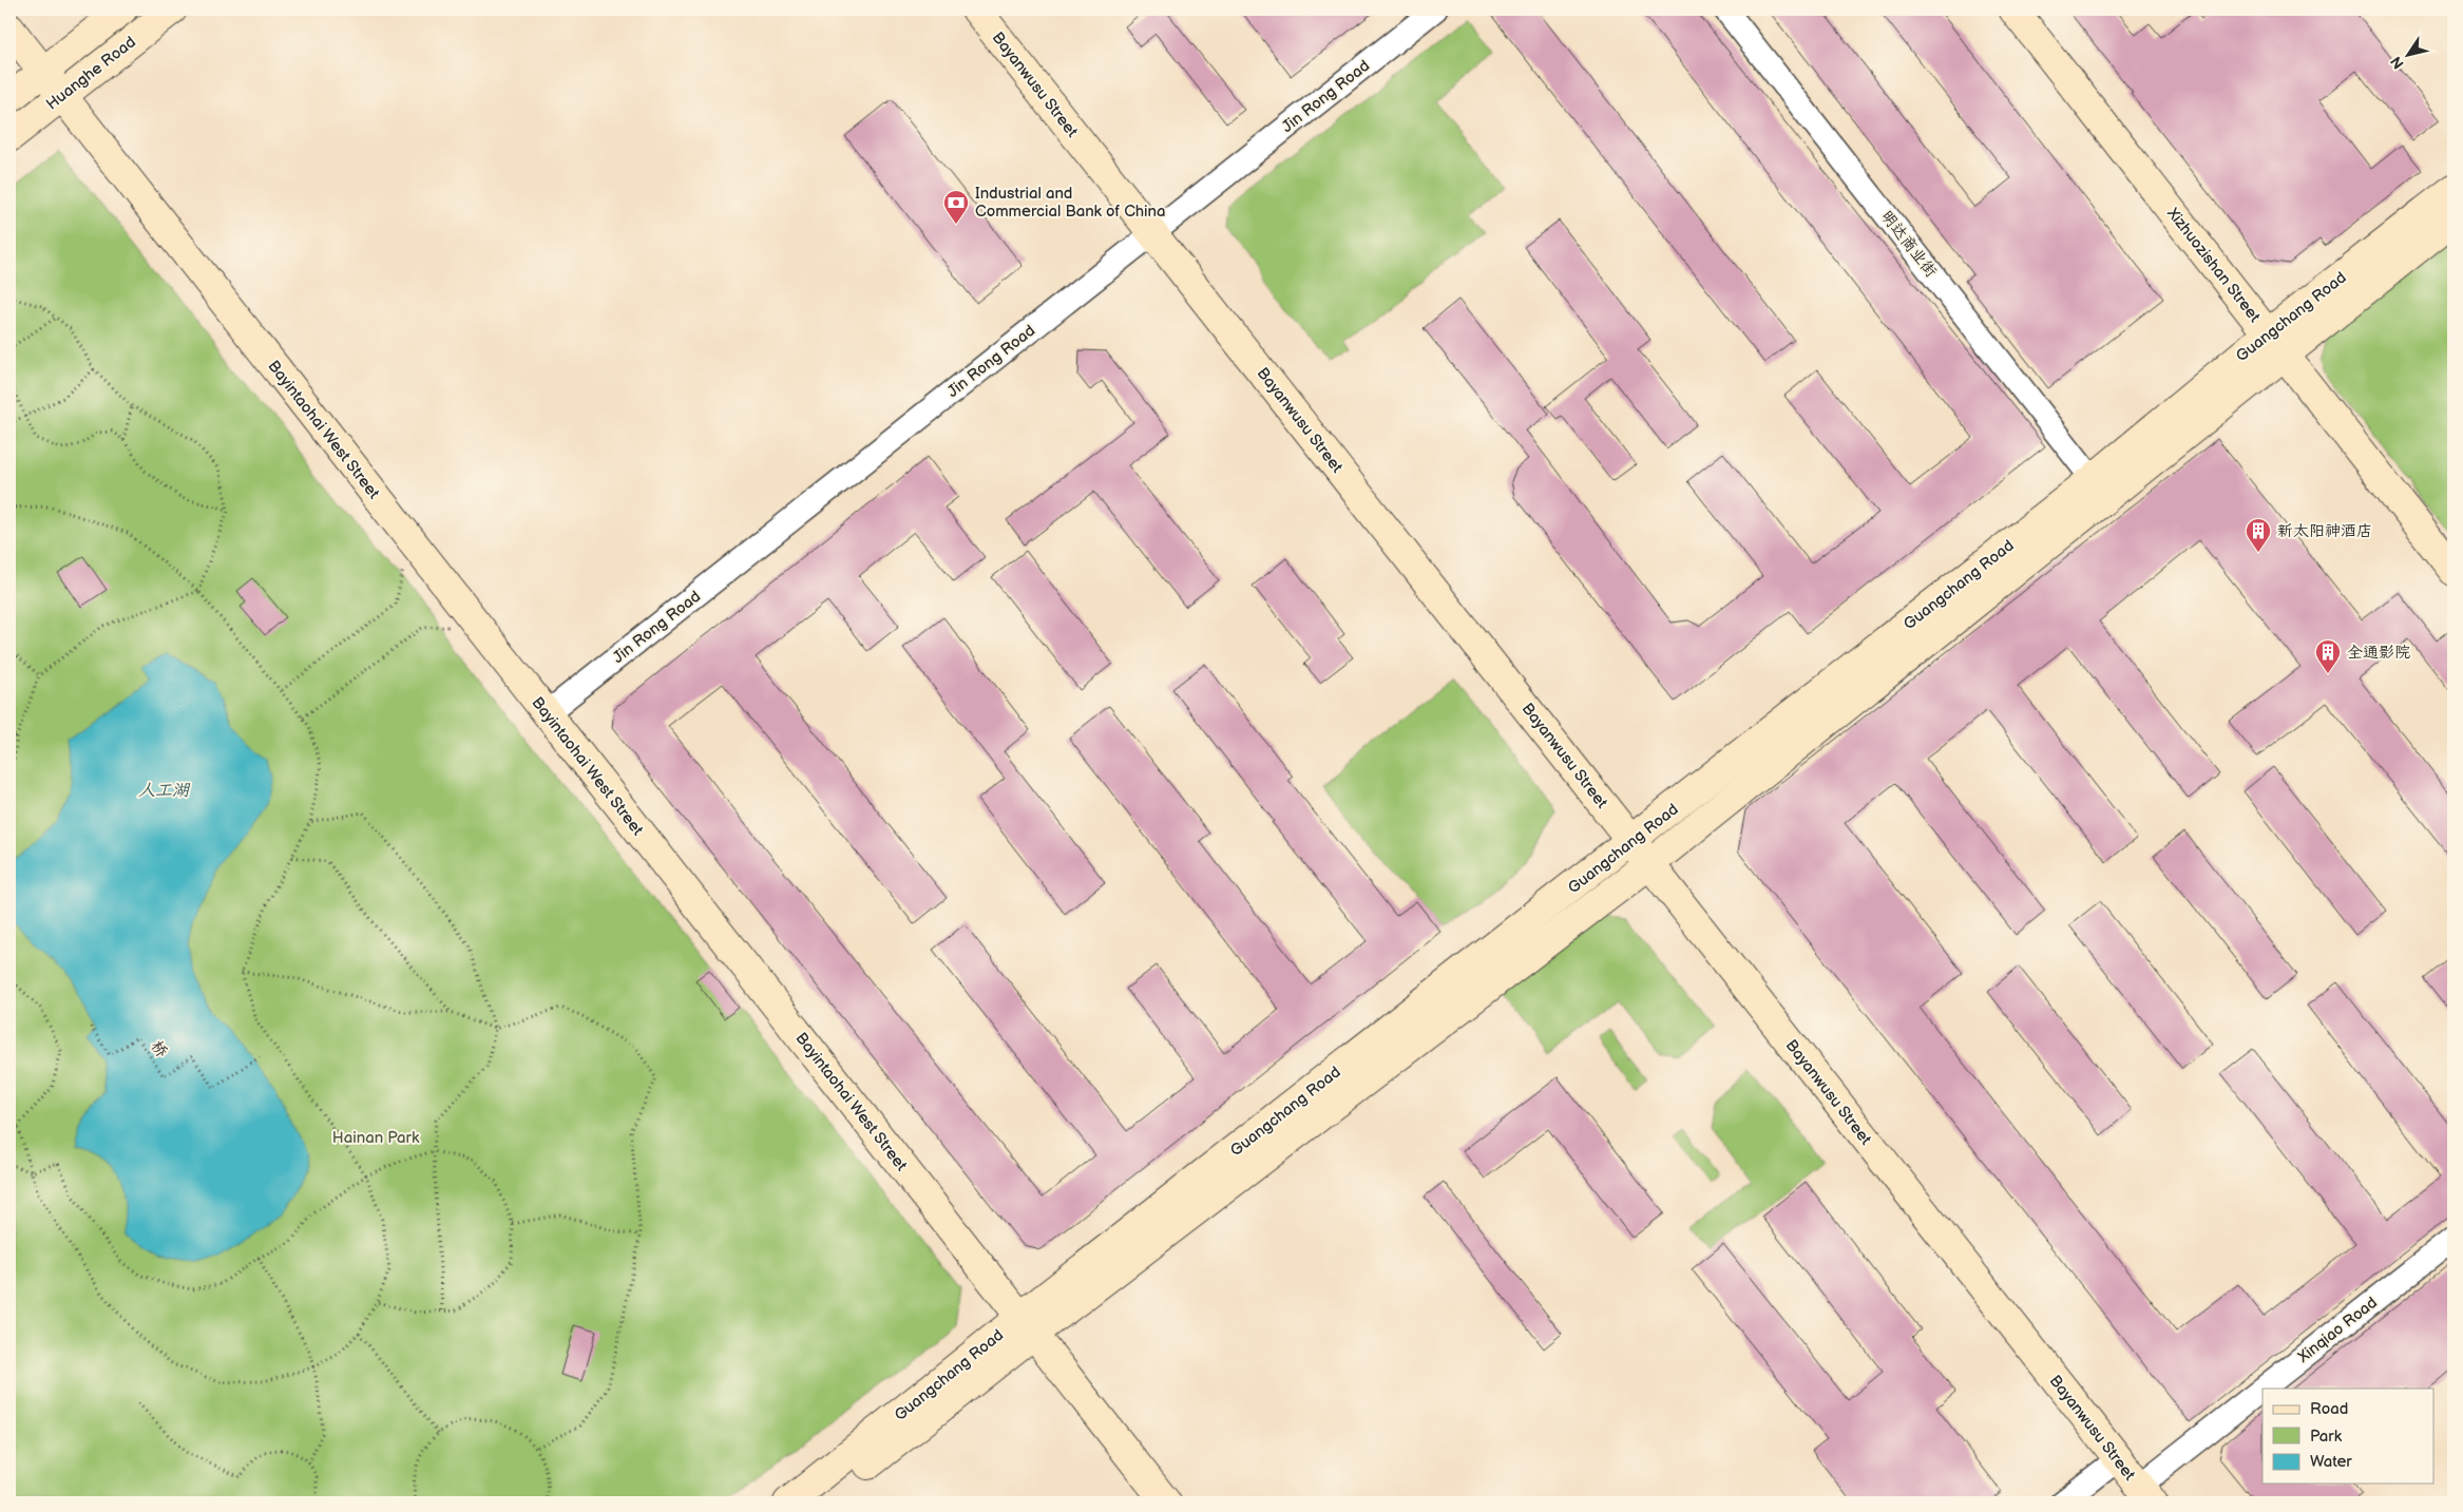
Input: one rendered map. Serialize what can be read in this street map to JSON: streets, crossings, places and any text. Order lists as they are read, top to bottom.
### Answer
{
  "streets": {
    "street": [
      "Huanghe Road",
      "Bayanwusu Street",
      "Jin Rong Road",
      "明达商业街",
      "Xizhuozishan Street",
      "Guangchang Road",
      "Bayintaohai West Street",
      "Xinqiao Road"
    ],
    "path": ["桥"]
  },
  "crossings": [
    ["Huanghe Road", "Bayintaohai West Street"],
    ["Bayanwusu Street", "Jin Rong Road"],
    ["Bayanwusu Street", "Guangchang Road"],
    ["Bayanwusu Street", "Xinqiao Road"],
    ["Jin Rong Road", "Bayintaohai West Street"],
    ["明达商业街", "Guangchang Road"],
    ["Xizhuozishan Street", "Guangchang Road"],
    ["Guangchang Road", "Bayintaohai West Street"]
  ],
  "water": ["人工湖"],
  "parks": ["Hainan Park"],
  "places": {
    "bank": ["Industrial and Commercial Bank of China"],
    "building": ["新太阳神酒店", "全通影院"]
  },
  "legend": ["Road", "Park", "Water"],
  "north": "bottom left"
}
